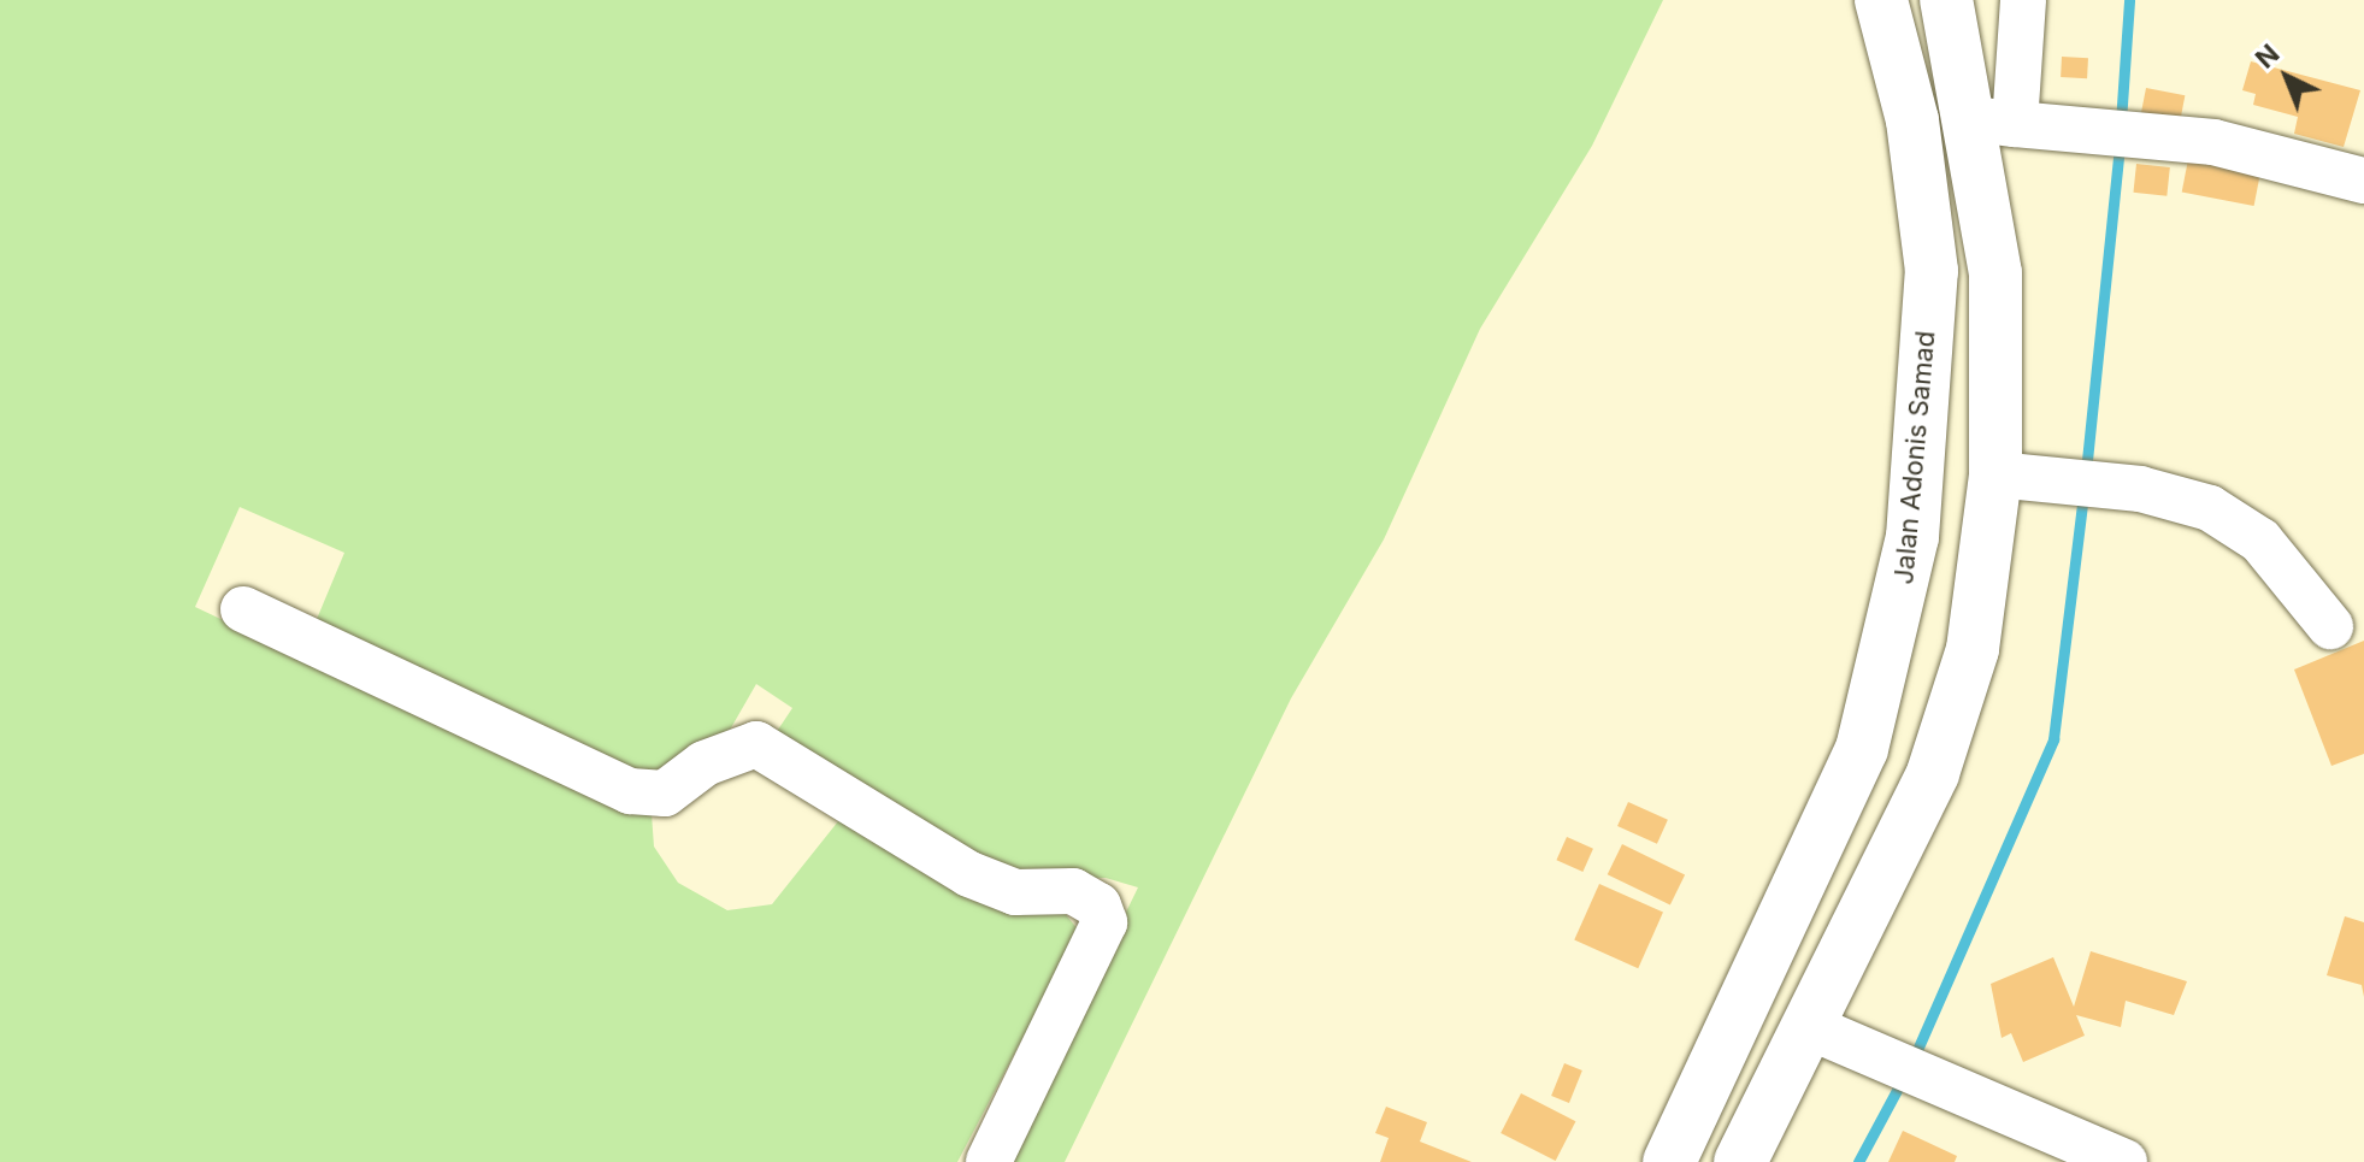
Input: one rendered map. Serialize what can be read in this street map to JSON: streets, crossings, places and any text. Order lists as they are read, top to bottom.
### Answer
{
  "streets": {
    "highway": ["Jalan Adonis Samad"]
  },
  "north": "top left"
}
